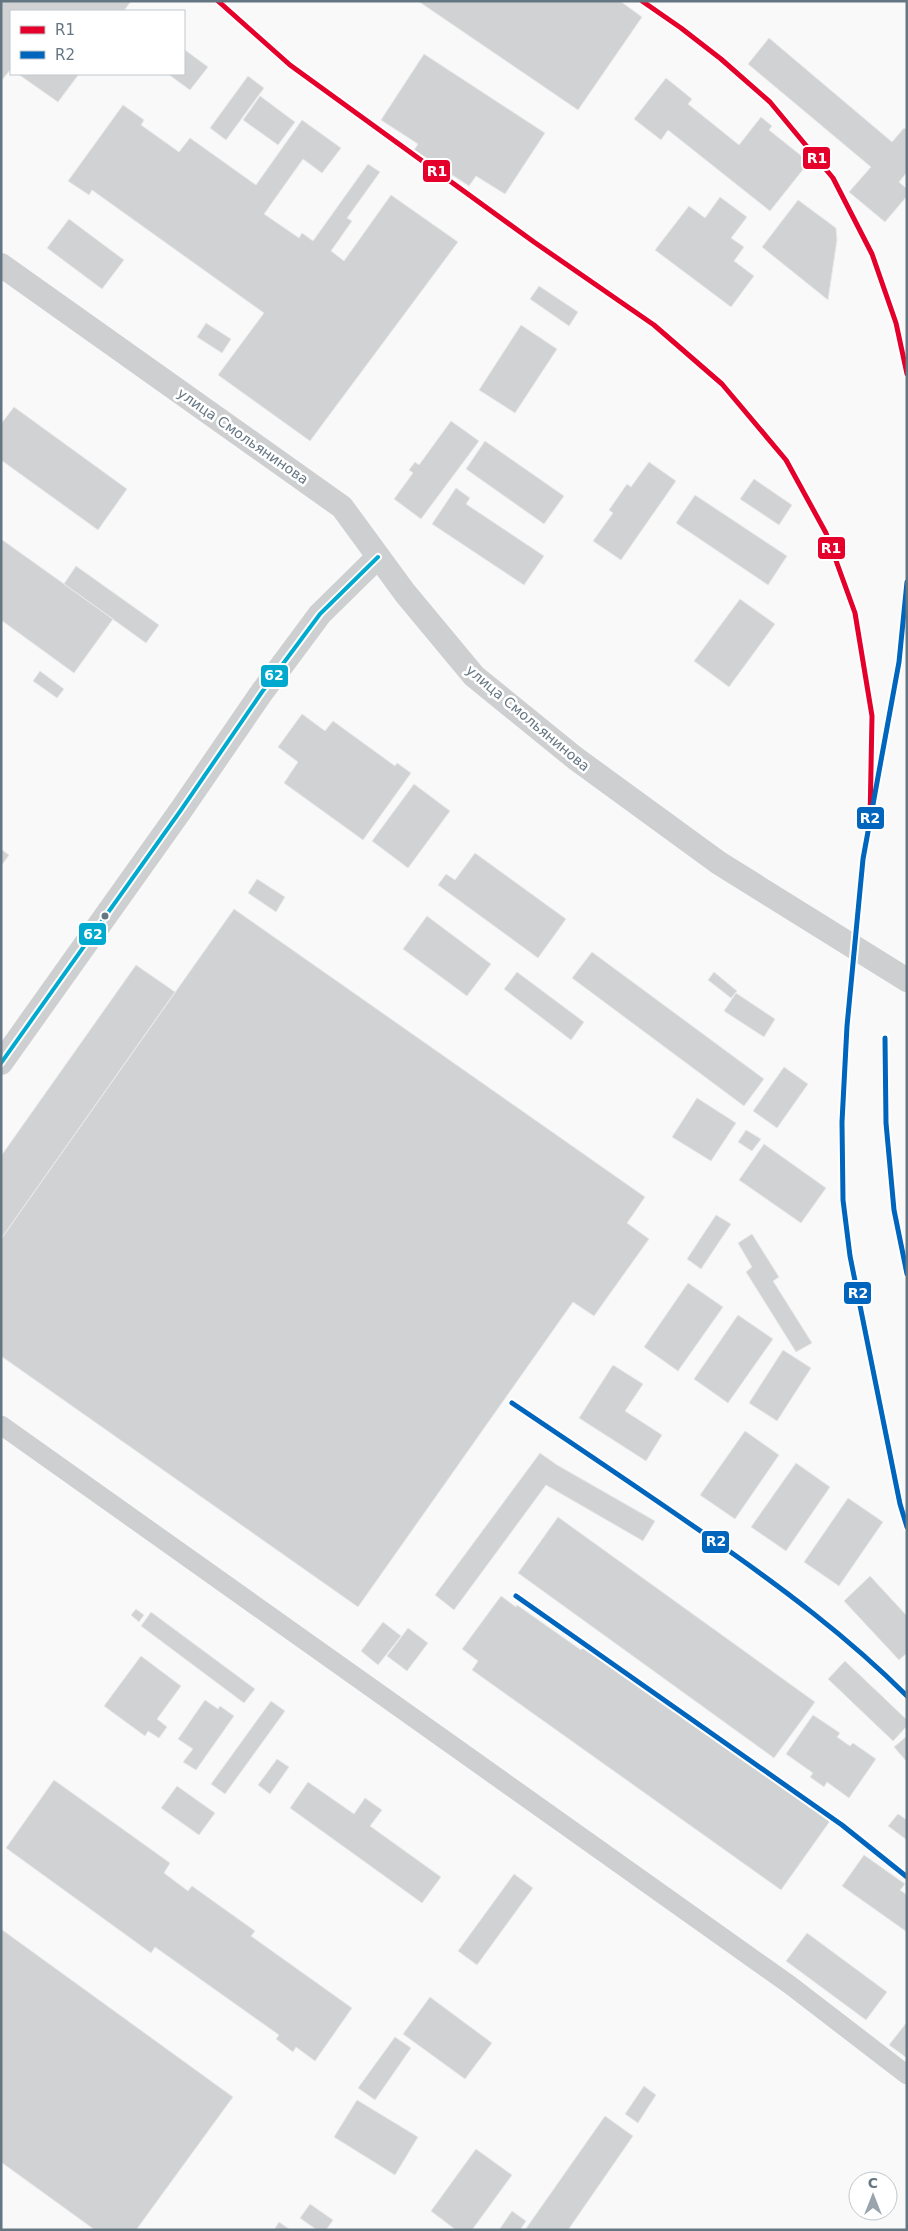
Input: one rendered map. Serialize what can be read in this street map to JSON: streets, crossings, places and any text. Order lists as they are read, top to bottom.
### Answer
{
  "streets": {
    "street": ["улица Смольянинова"]
  },
  "lines": ["transit line R1", "transit line 62", "transit line R2"],
  "legend": ["R1", "R2"],
  "north": "top"
}
